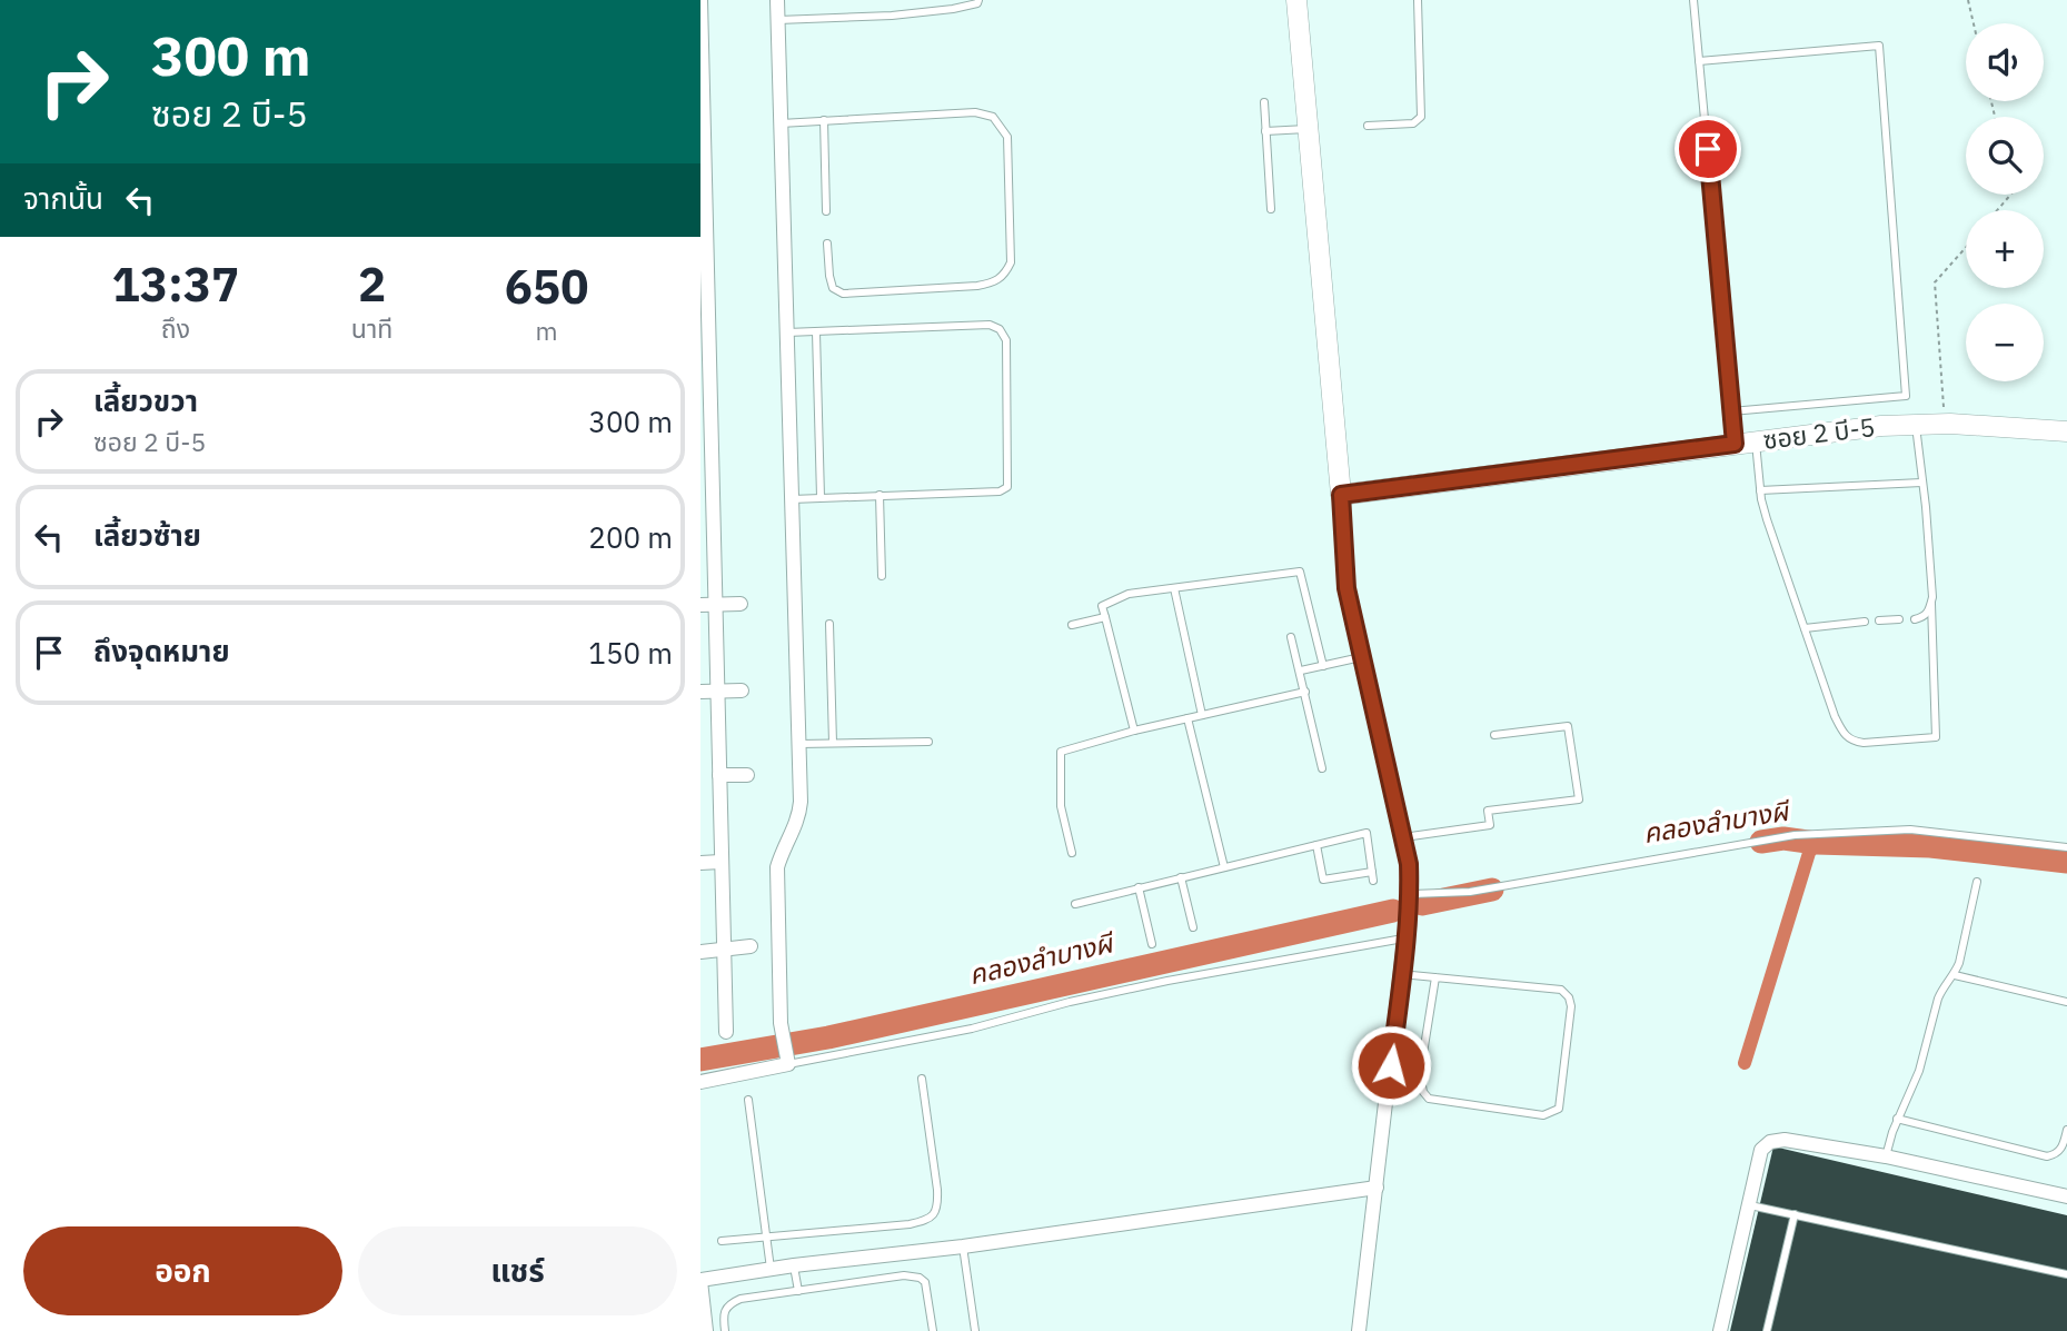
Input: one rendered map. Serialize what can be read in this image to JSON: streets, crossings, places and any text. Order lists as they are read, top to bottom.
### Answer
{
  "streets": {
    "street": ["ซอย 2 บี-5"]
  },
  "water": ["คลองลำบางผี"],
  "page": {
    "turn": ["300 m", "ซอย 2 บี-5"],
    "map_buttons": ["+", "−"],
    "then": "จากนั้น",
    "eta": [
      "13:37",
      "ถึง",
      "2",
      "นาที",
      "650",
      "m"
    ],
    "list": [
      {
        "name": "เลี้ยวขวา",
        "note": "ซอย 2 บี-5",
        "value": "300 m"
      },
      {
        "name": "เลี้ยวซ้าย",
        "value": "200 m"
      },
      {
        "name": "ถึงจุดหมาย",
        "value": "150 m"
      }
    ],
    "buttons": ["ออก", "แชร์"]
  }
}
